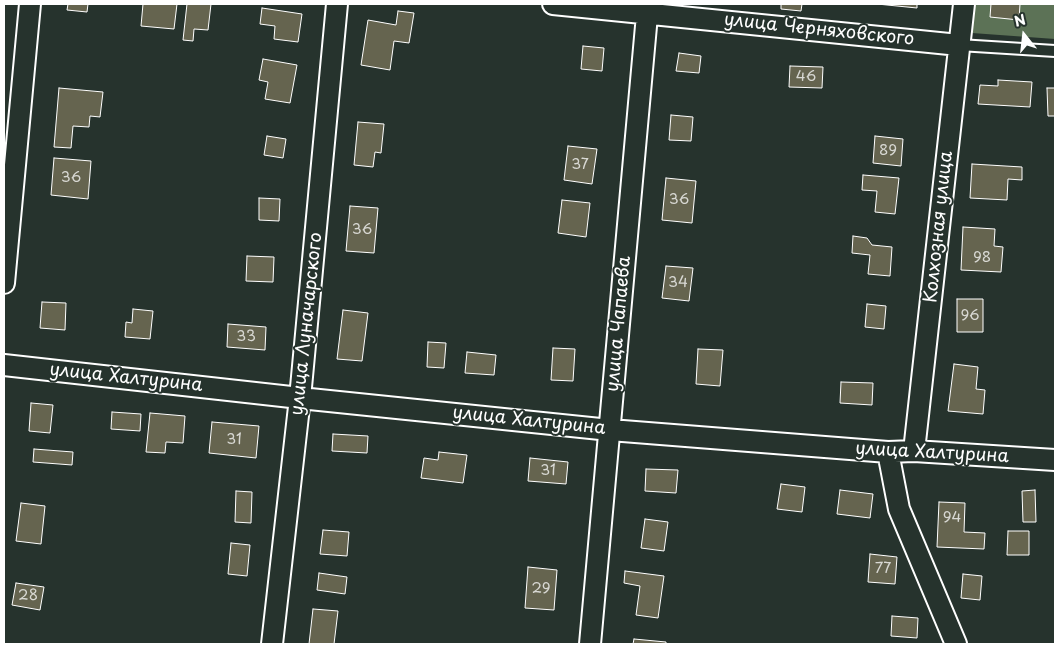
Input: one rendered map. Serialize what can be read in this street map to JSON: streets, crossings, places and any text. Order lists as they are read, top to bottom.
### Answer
{
  "streets": {
    "street": [
      "улица Черняховского",
      "Колхозная улица",
      "улица Луначарского",
      "улица Чапаева",
      "улица Халтурина"
    ]
  },
  "crossings": [
    ["улица Черняховского", "Колхозная улица"],
    ["улица Черняховского", "улица Чапаева"],
    ["Колхозная улица", "улица Халтурина"],
    ["улица Луначарского", "улица Халтурина"],
    ["улица Чапаева", "улица Халтурина"]
  ],
  "house_numbers": [
    "46",
    "89",
    "37",
    "36",
    "36",
    "36",
    "98",
    "34",
    "96",
    "33",
    "31",
    "31",
    "94",
    "77",
    "29",
    "28"
  ],
  "north": "top"
}
